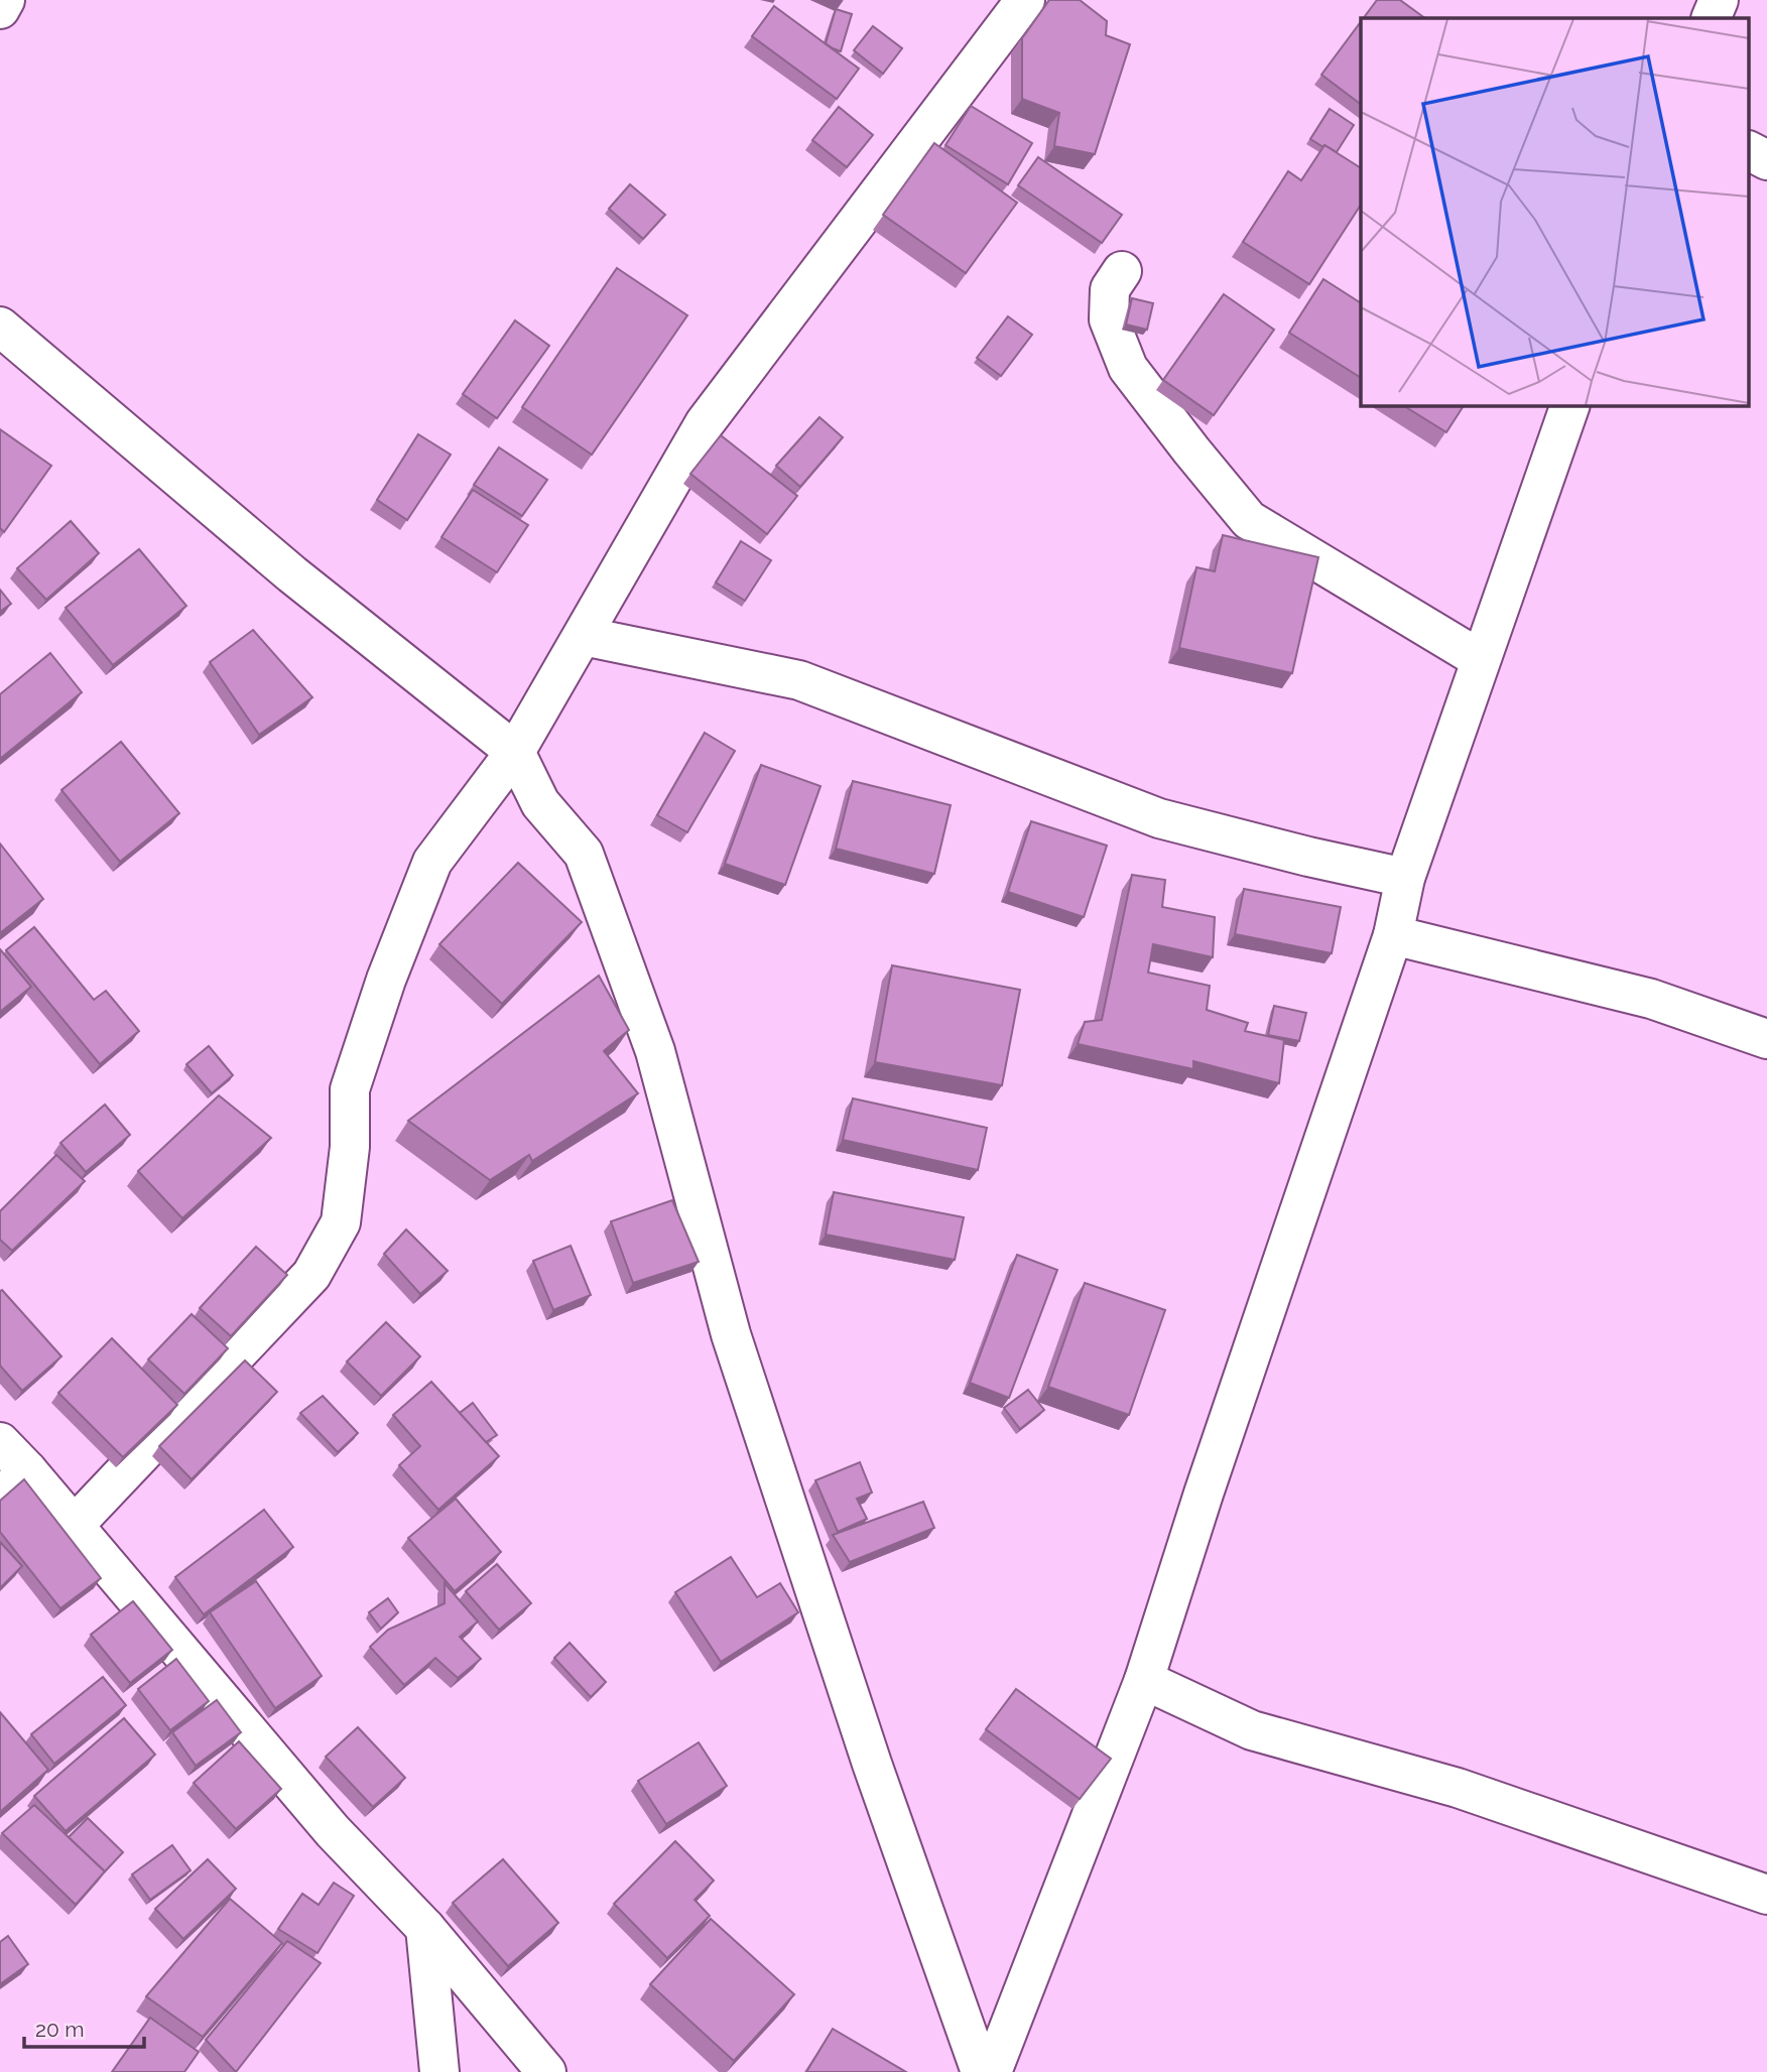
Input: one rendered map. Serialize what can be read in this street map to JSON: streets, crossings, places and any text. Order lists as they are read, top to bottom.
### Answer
{
  "scale_bar": "20 m"
}
